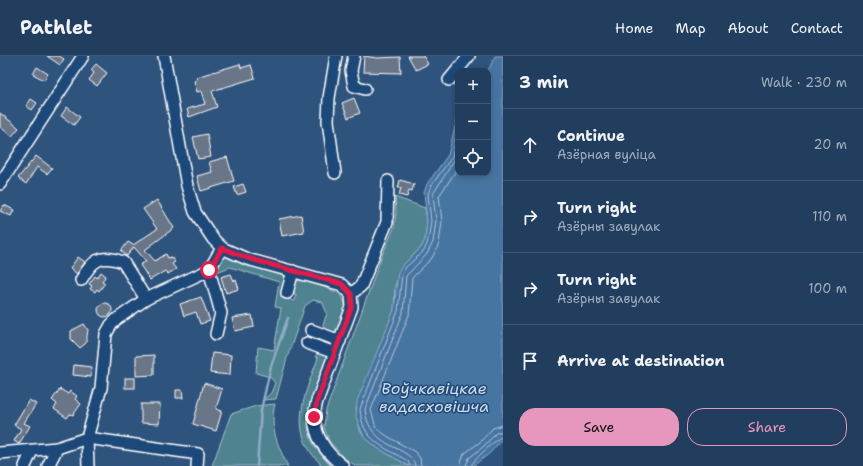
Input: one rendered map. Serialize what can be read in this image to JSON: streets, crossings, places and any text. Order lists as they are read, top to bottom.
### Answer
{
  "water": ["Воўчкавіцкае вадасховішча"],
  "page": {
    "header": "Pathlet",
    "nav": [
      "Home",
      "Map",
      "About",
      "Contact"
    ],
    "heading": ["3 min", "Walk · 230 m"],
    "map_buttons": ["+", "−"],
    "list": [
      ["Continue", "Азёрная вуліца", "20 m"],
      ["Turn right", "Азёрны завулак", "110 m"],
      ["Turn right", "Азёрны завулак", "100 m"],
      "Arrive at destination"
    ],
    "buttons": ["Save", "Share"]
  }
}
